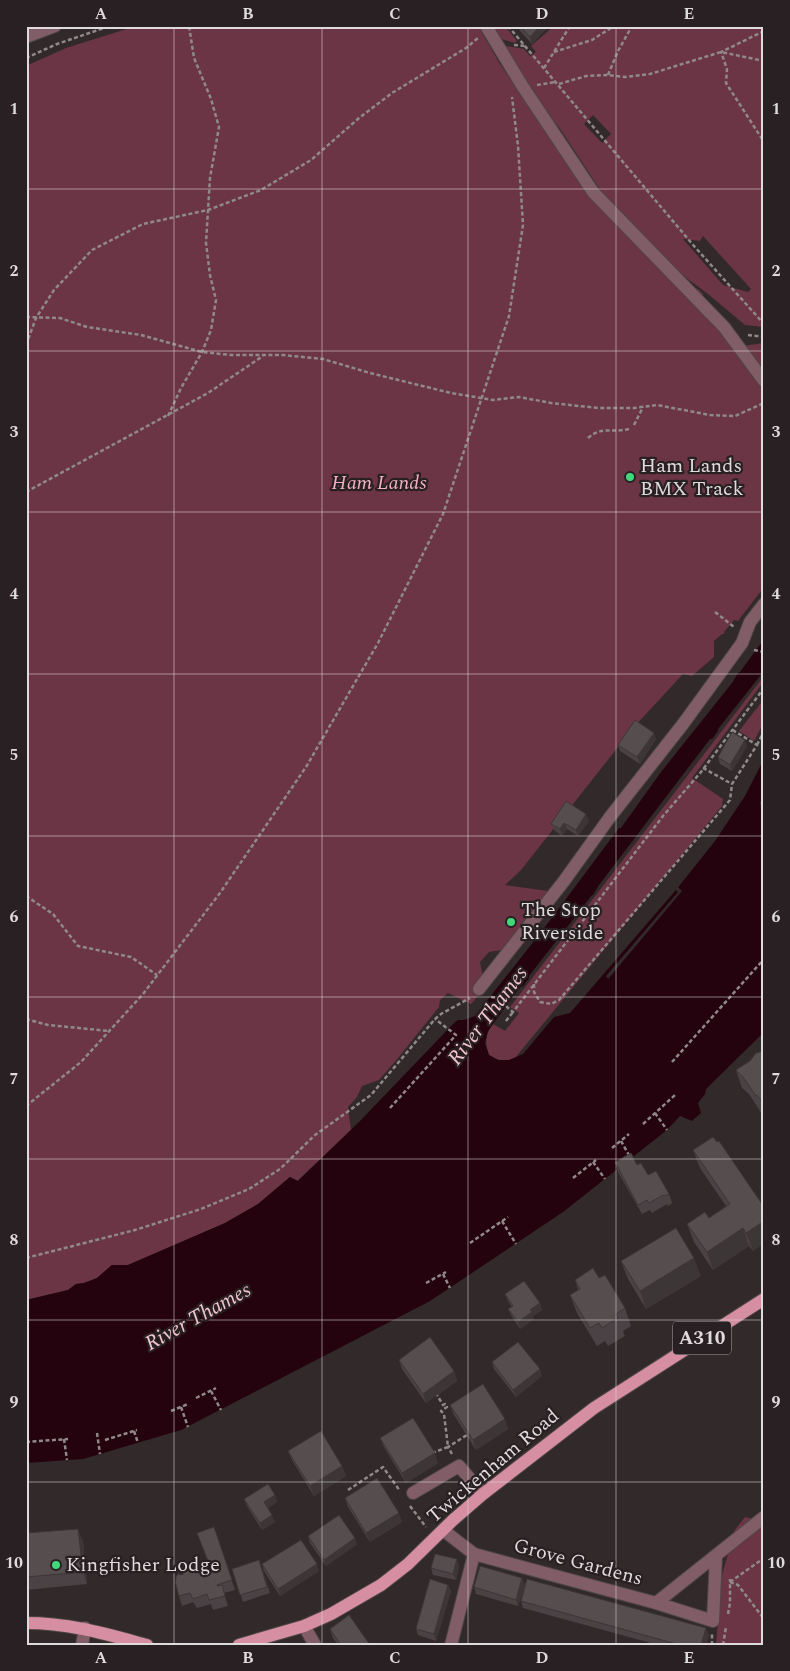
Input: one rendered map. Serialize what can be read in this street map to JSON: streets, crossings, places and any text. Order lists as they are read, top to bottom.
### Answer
{
  "streets": {
    "main road": ["A310", "Twickenham Road"],
    "street": ["Grove Gardens"]
  },
  "crossings": [
    ["Twickenham Road", "Grove Gardens"]
  ],
  "water": ["River Thames"],
  "parks": ["Ham Lands"],
  "places": ["Ham Lands BMX Track", "The Stop Riverside", "Kingfisher Lodge"],
  "grid": {
    "columns": [
      "A",
      "B",
      "C",
      "D",
      "E"
    ],
    "rows": [
      "1",
      "2",
      "3",
      "4",
      "5",
      "6",
      "7",
      "8",
      "9",
      "10"
    ]
  }
}
